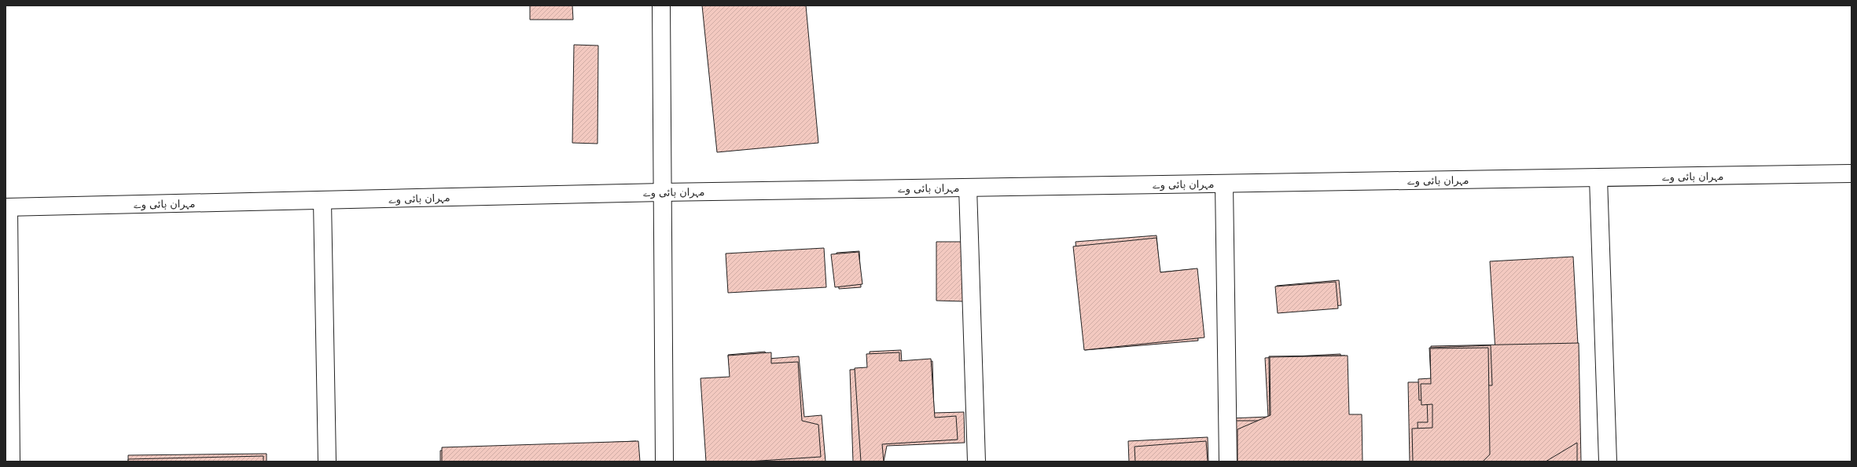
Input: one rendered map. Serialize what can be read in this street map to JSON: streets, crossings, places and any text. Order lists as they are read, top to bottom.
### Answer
{
  "streets": {
    "main road": ["مہران ہائی وے"]
  }
}
